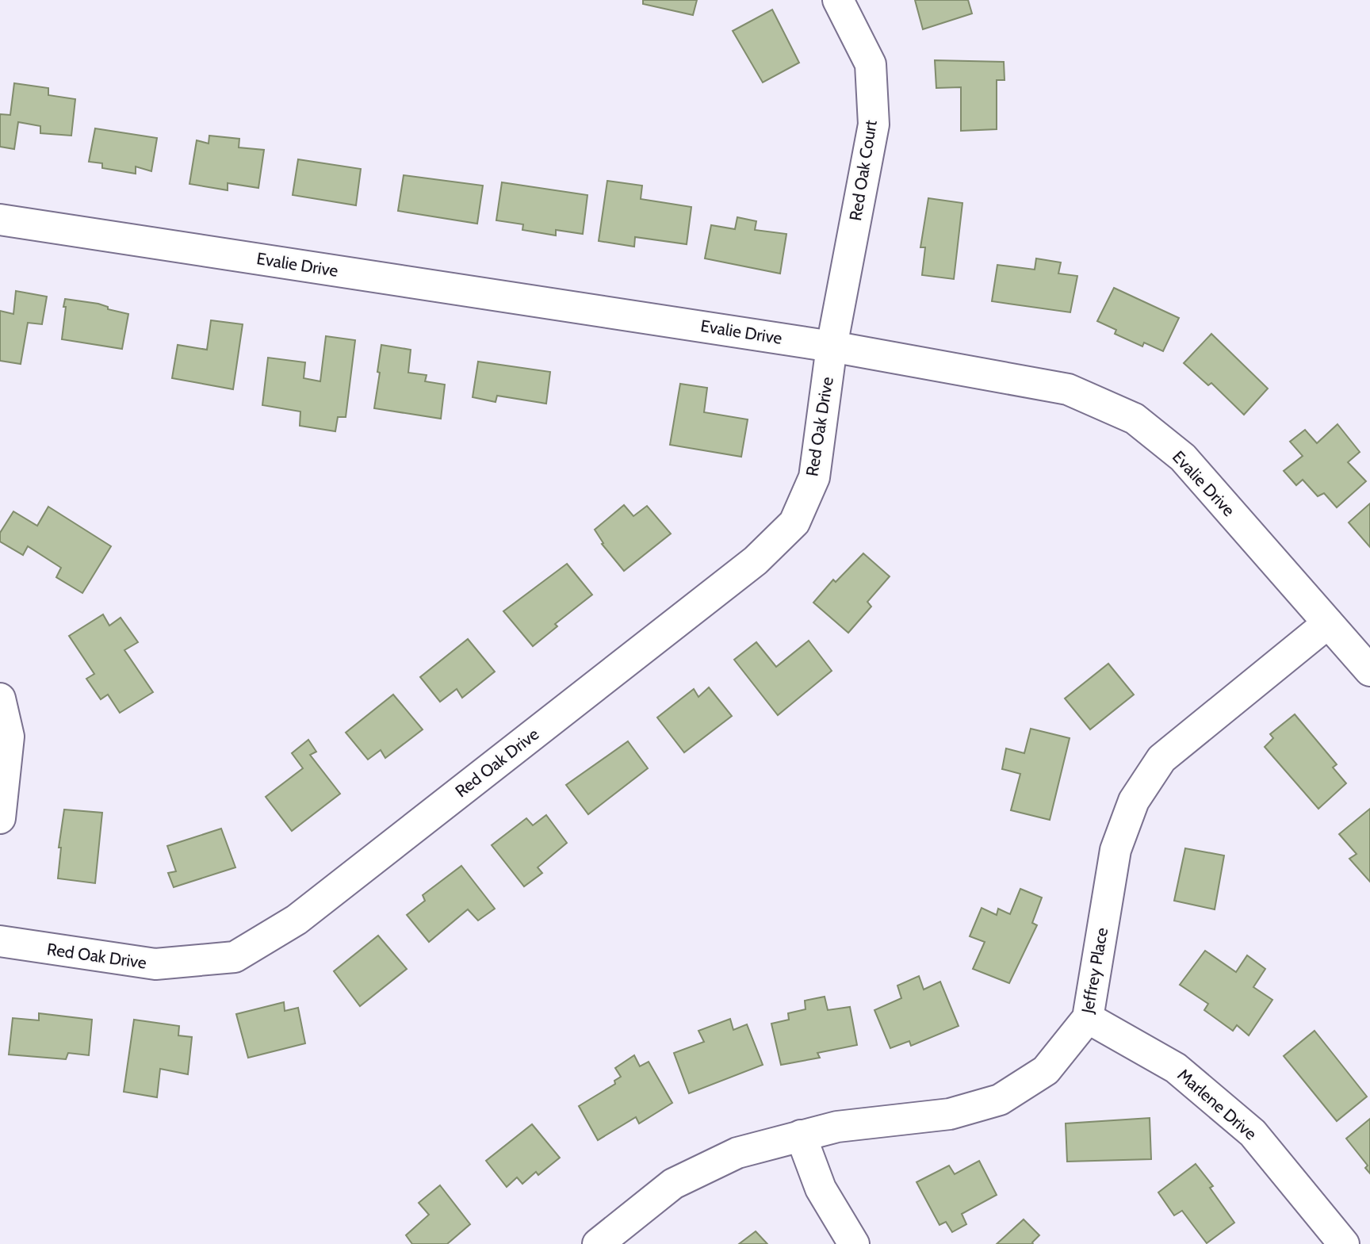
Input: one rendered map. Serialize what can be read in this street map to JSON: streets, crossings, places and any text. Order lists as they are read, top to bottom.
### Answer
{
  "streets": {
    "street": [
      "Red Oak Court",
      "Evalie Drive",
      "Red Oak Drive",
      "Jeffrey Place",
      "Marlene Drive"
    ]
  },
  "crossings": [
    ["Red Oak Court", "Evalie Drive"],
    ["Red Oak Court", "Red Oak Drive"],
    ["Evalie Drive", "Red Oak Drive"],
    ["Evalie Drive", "Jeffrey Place"],
    ["Jeffrey Place", "Marlene Drive"]
  ]
}
